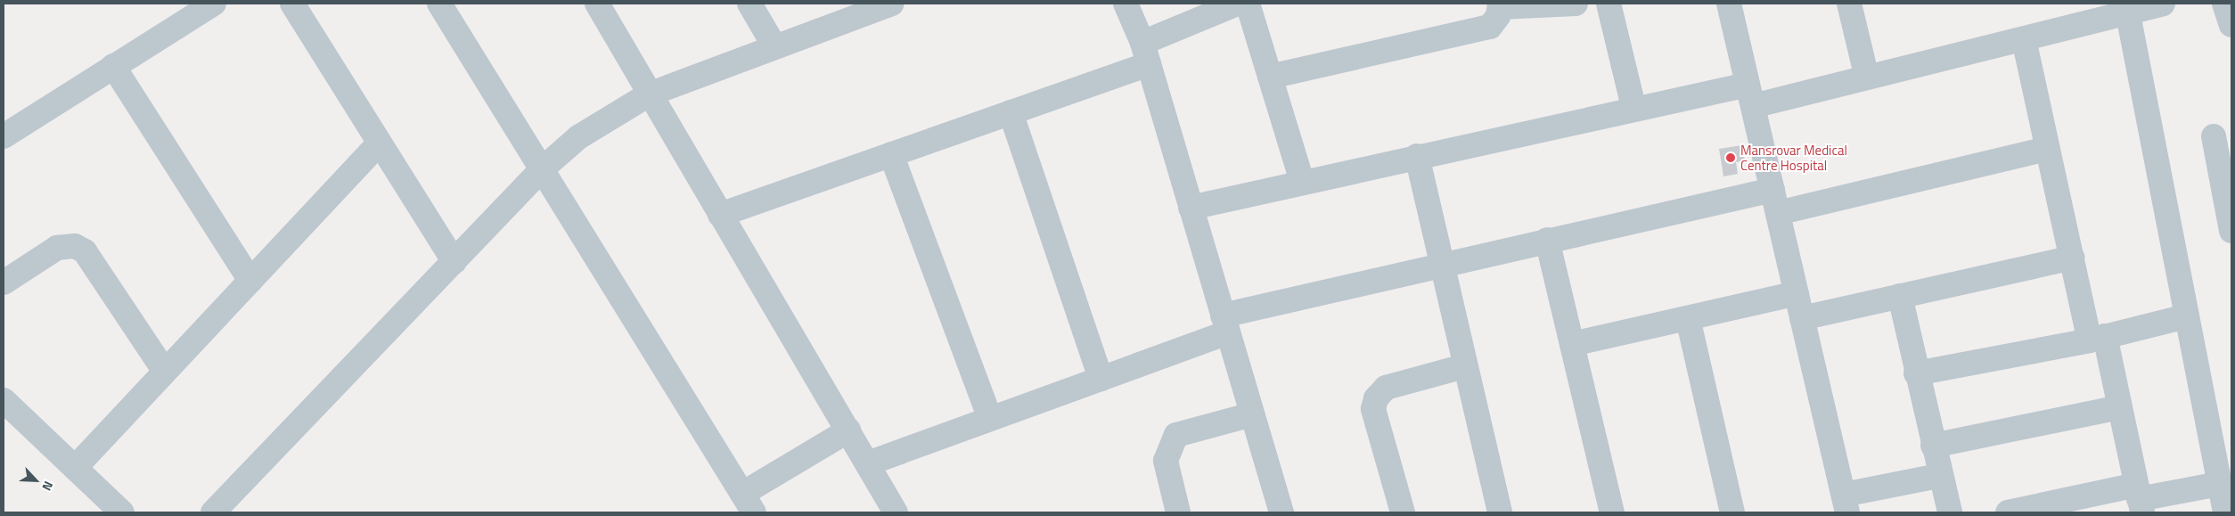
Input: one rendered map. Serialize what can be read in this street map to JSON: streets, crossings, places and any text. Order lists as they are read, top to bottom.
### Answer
{
  "places": ["Mansrovar Medical Centre Hospital"],
  "north": "bottom right"
}
